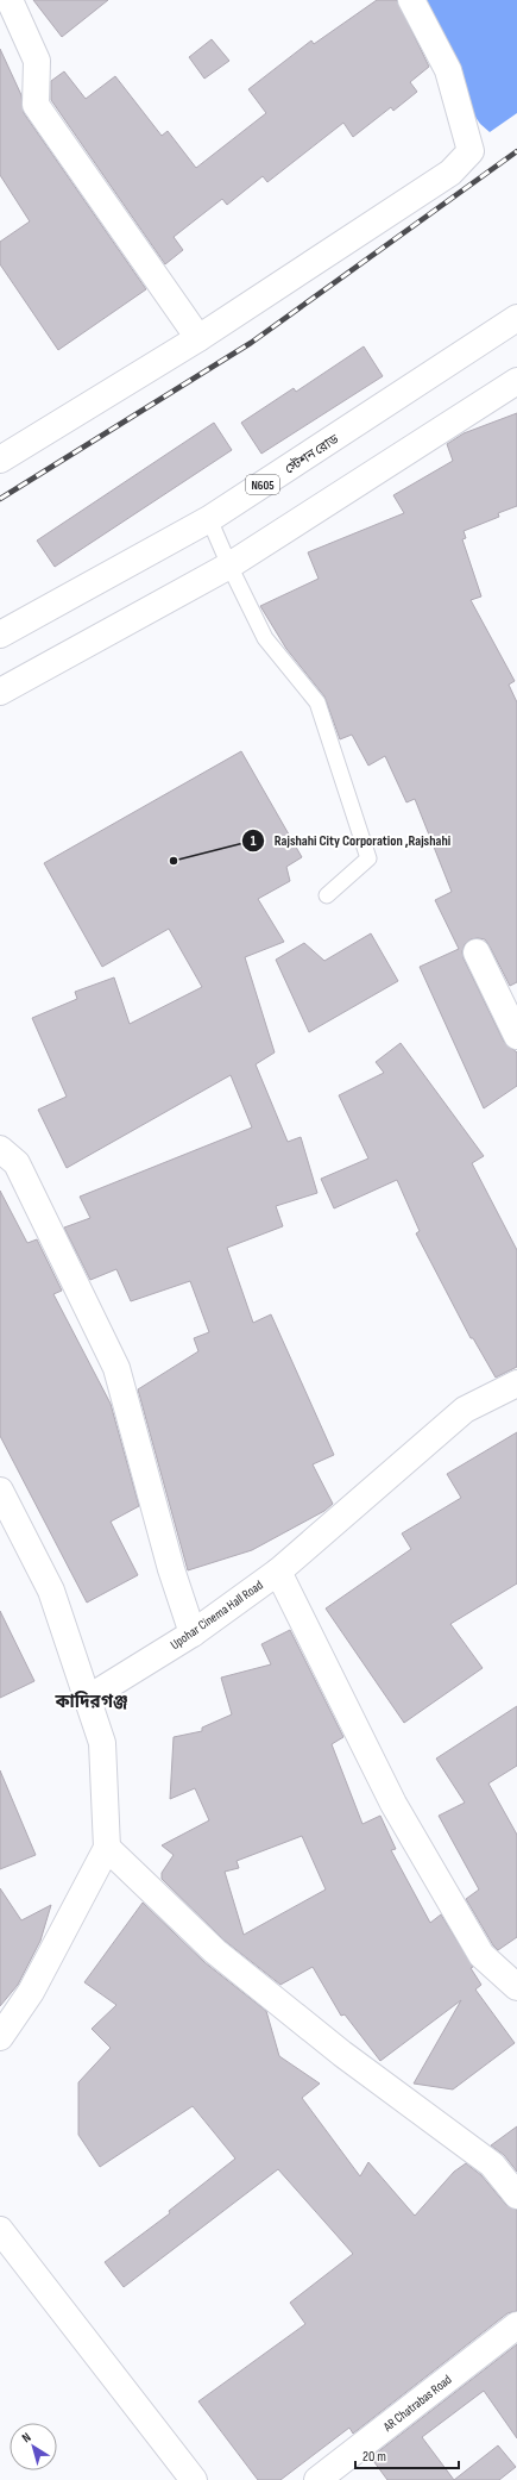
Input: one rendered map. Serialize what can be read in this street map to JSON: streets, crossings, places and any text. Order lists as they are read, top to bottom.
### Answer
{
  "streets": {
    "main road": [
      "স্টেশন রোড",
      "N605",
      "Upohar Cinema Hall Road",
      "AR Chatrabas Road"
    ]
  },
  "districts": ["কাদিরগঞ্জ"],
  "places": ["Rajshahi City Corporation ,Rajshahi"],
  "scale_bar": "20 m",
  "north": "top left"
}
